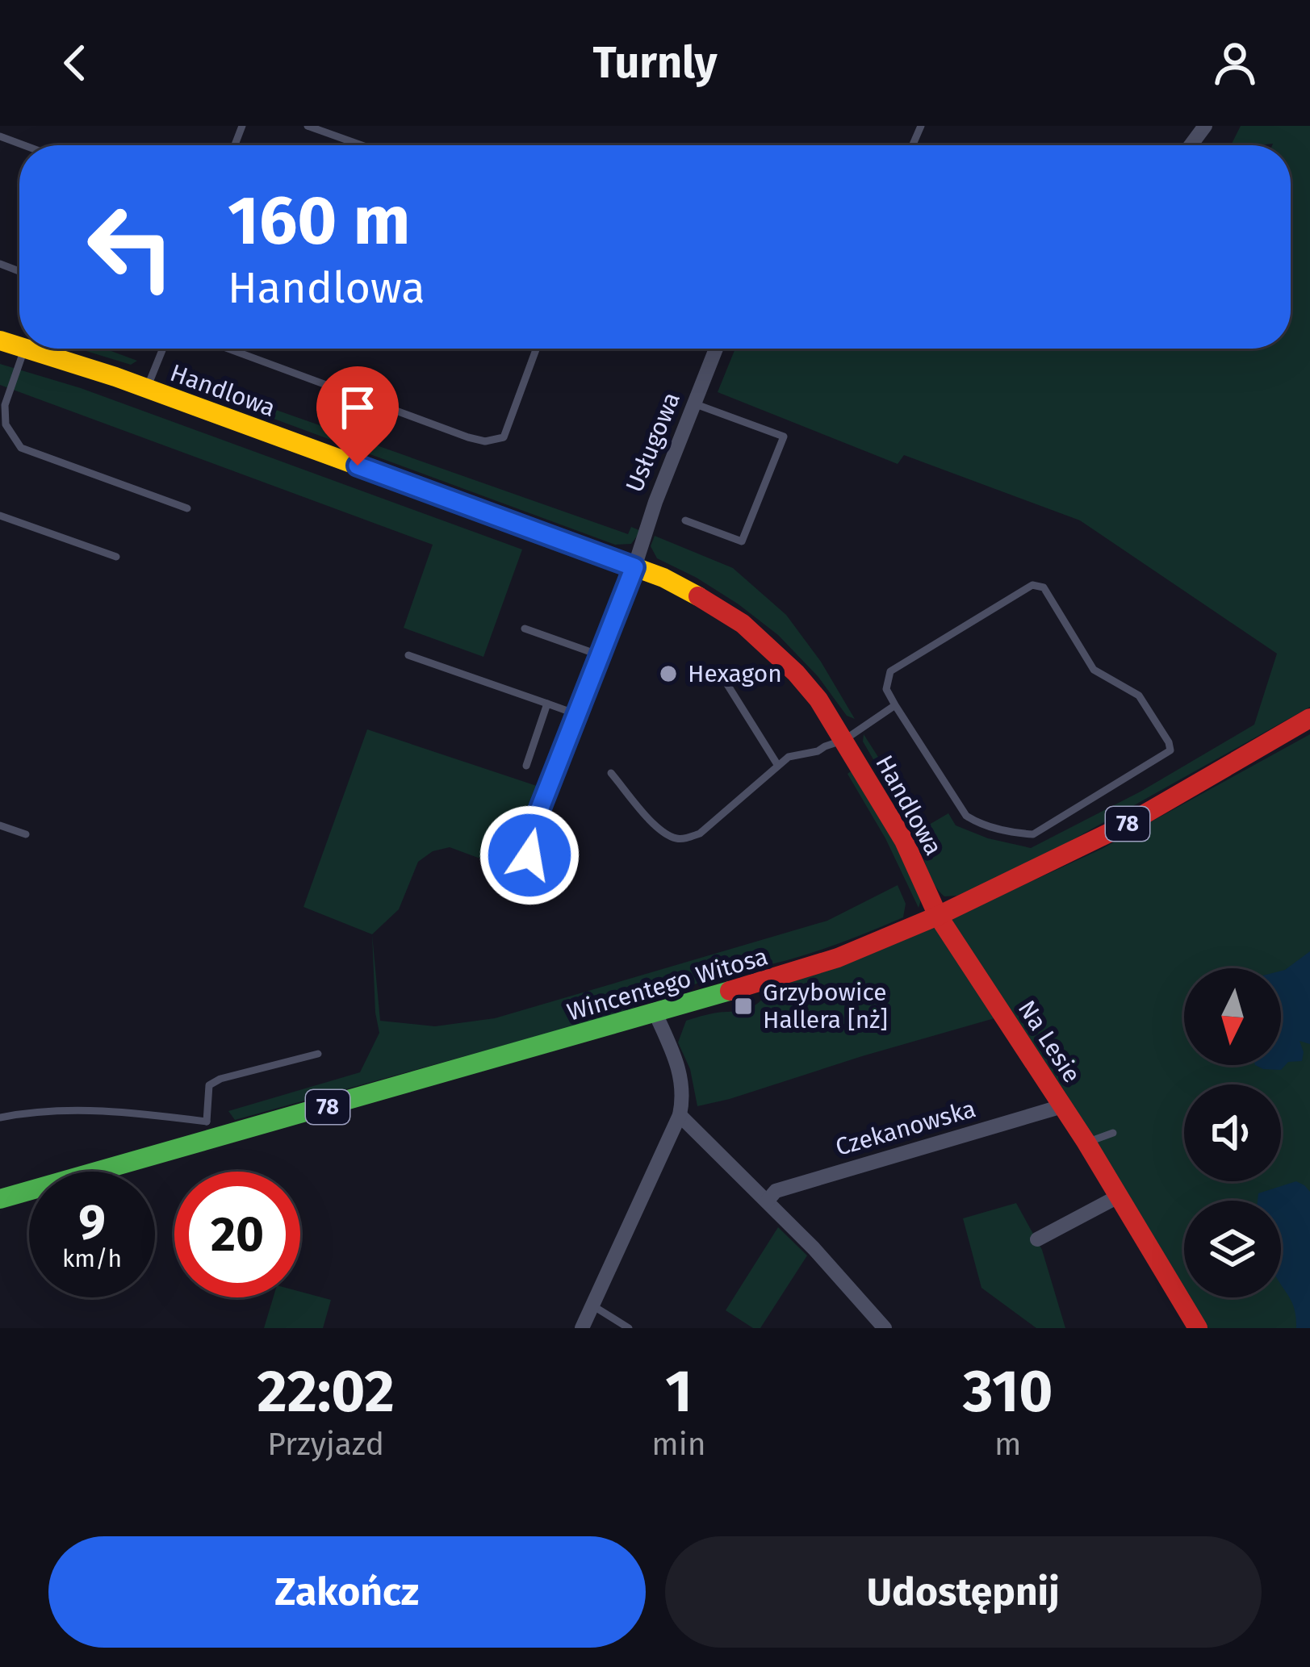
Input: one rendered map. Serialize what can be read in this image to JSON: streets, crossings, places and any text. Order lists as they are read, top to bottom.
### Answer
{
  "streets": {
    "street": [
      "Handlowa",
      "Usługowa",
      "78",
      "Wincentego Witosa",
      "Na Lesie",
      "Czekanowska"
    ]
  },
  "crossings": [
    ["Handlowa", "Usługowa"],
    ["Handlowa", "Wincentego Witosa"],
    ["Handlowa", "Na Lesie"],
    ["Wincentego Witosa", "Na Lesie"],
    ["Na Lesie", "Czekanowska"]
  ],
  "places": {
    "other": ["Hexagon"],
    "transit": ["Grzybowice Hallera [nż]"]
  },
  "north": "bottom",
  "page": {
    "header": "Turnly",
    "turn": ["160 m", "Handlowa"],
    "speed": "9 km/h",
    "limit": "20",
    "eta": [
      "22:02",
      "Przyjazd",
      "1",
      "min",
      "310",
      "m"
    ],
    "buttons": ["Zakończ", "Udostępnij"]
  }
}
